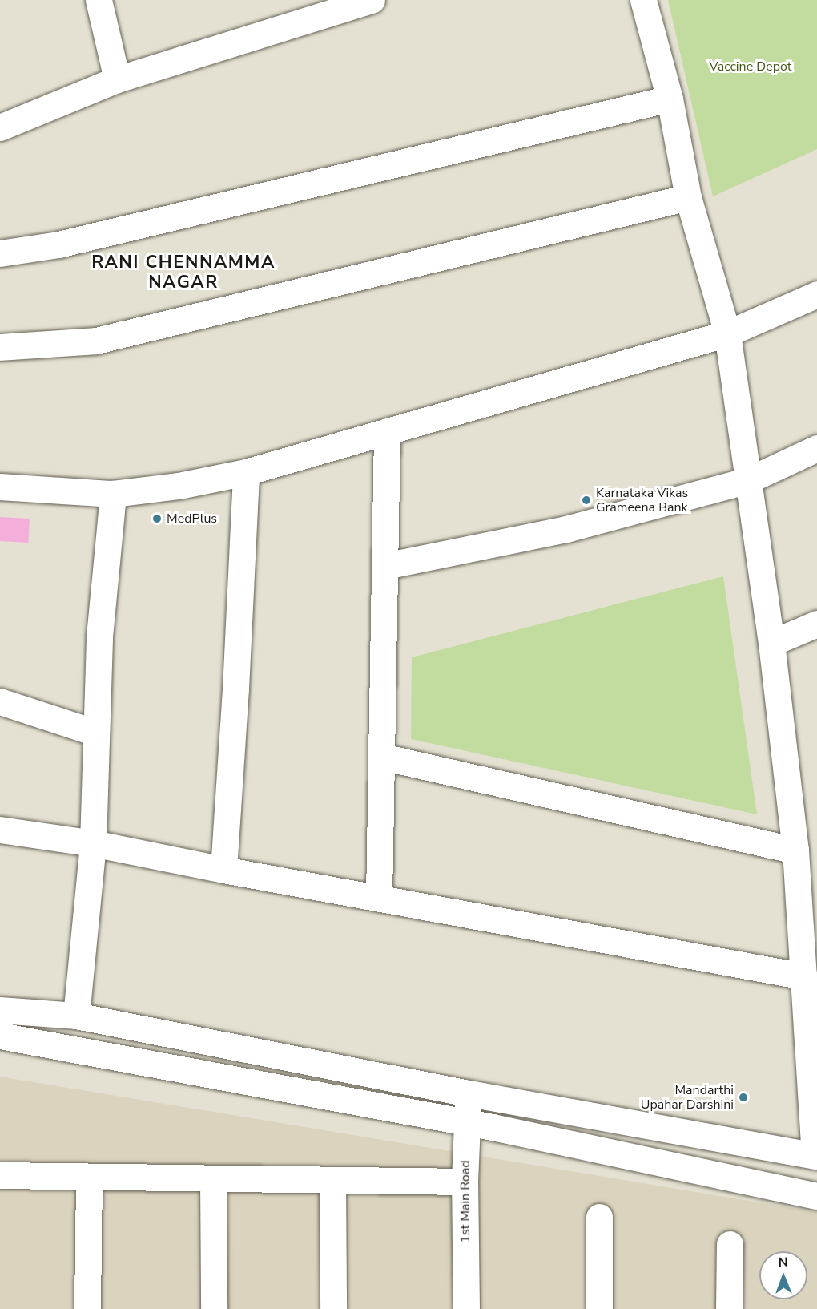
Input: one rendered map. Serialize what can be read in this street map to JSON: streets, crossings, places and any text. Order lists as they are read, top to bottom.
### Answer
{
  "streets": {
    "street": ["1st Main Road"]
  },
  "districts": ["RANI CHENNAMMA NAGAR"],
  "parks": ["Vaccine Depot"],
  "places": ["Karnataka Vikas Grameena Bank", "MedPlus", "Mandarthi Upahar Darshini"],
  "north": "top"
}
